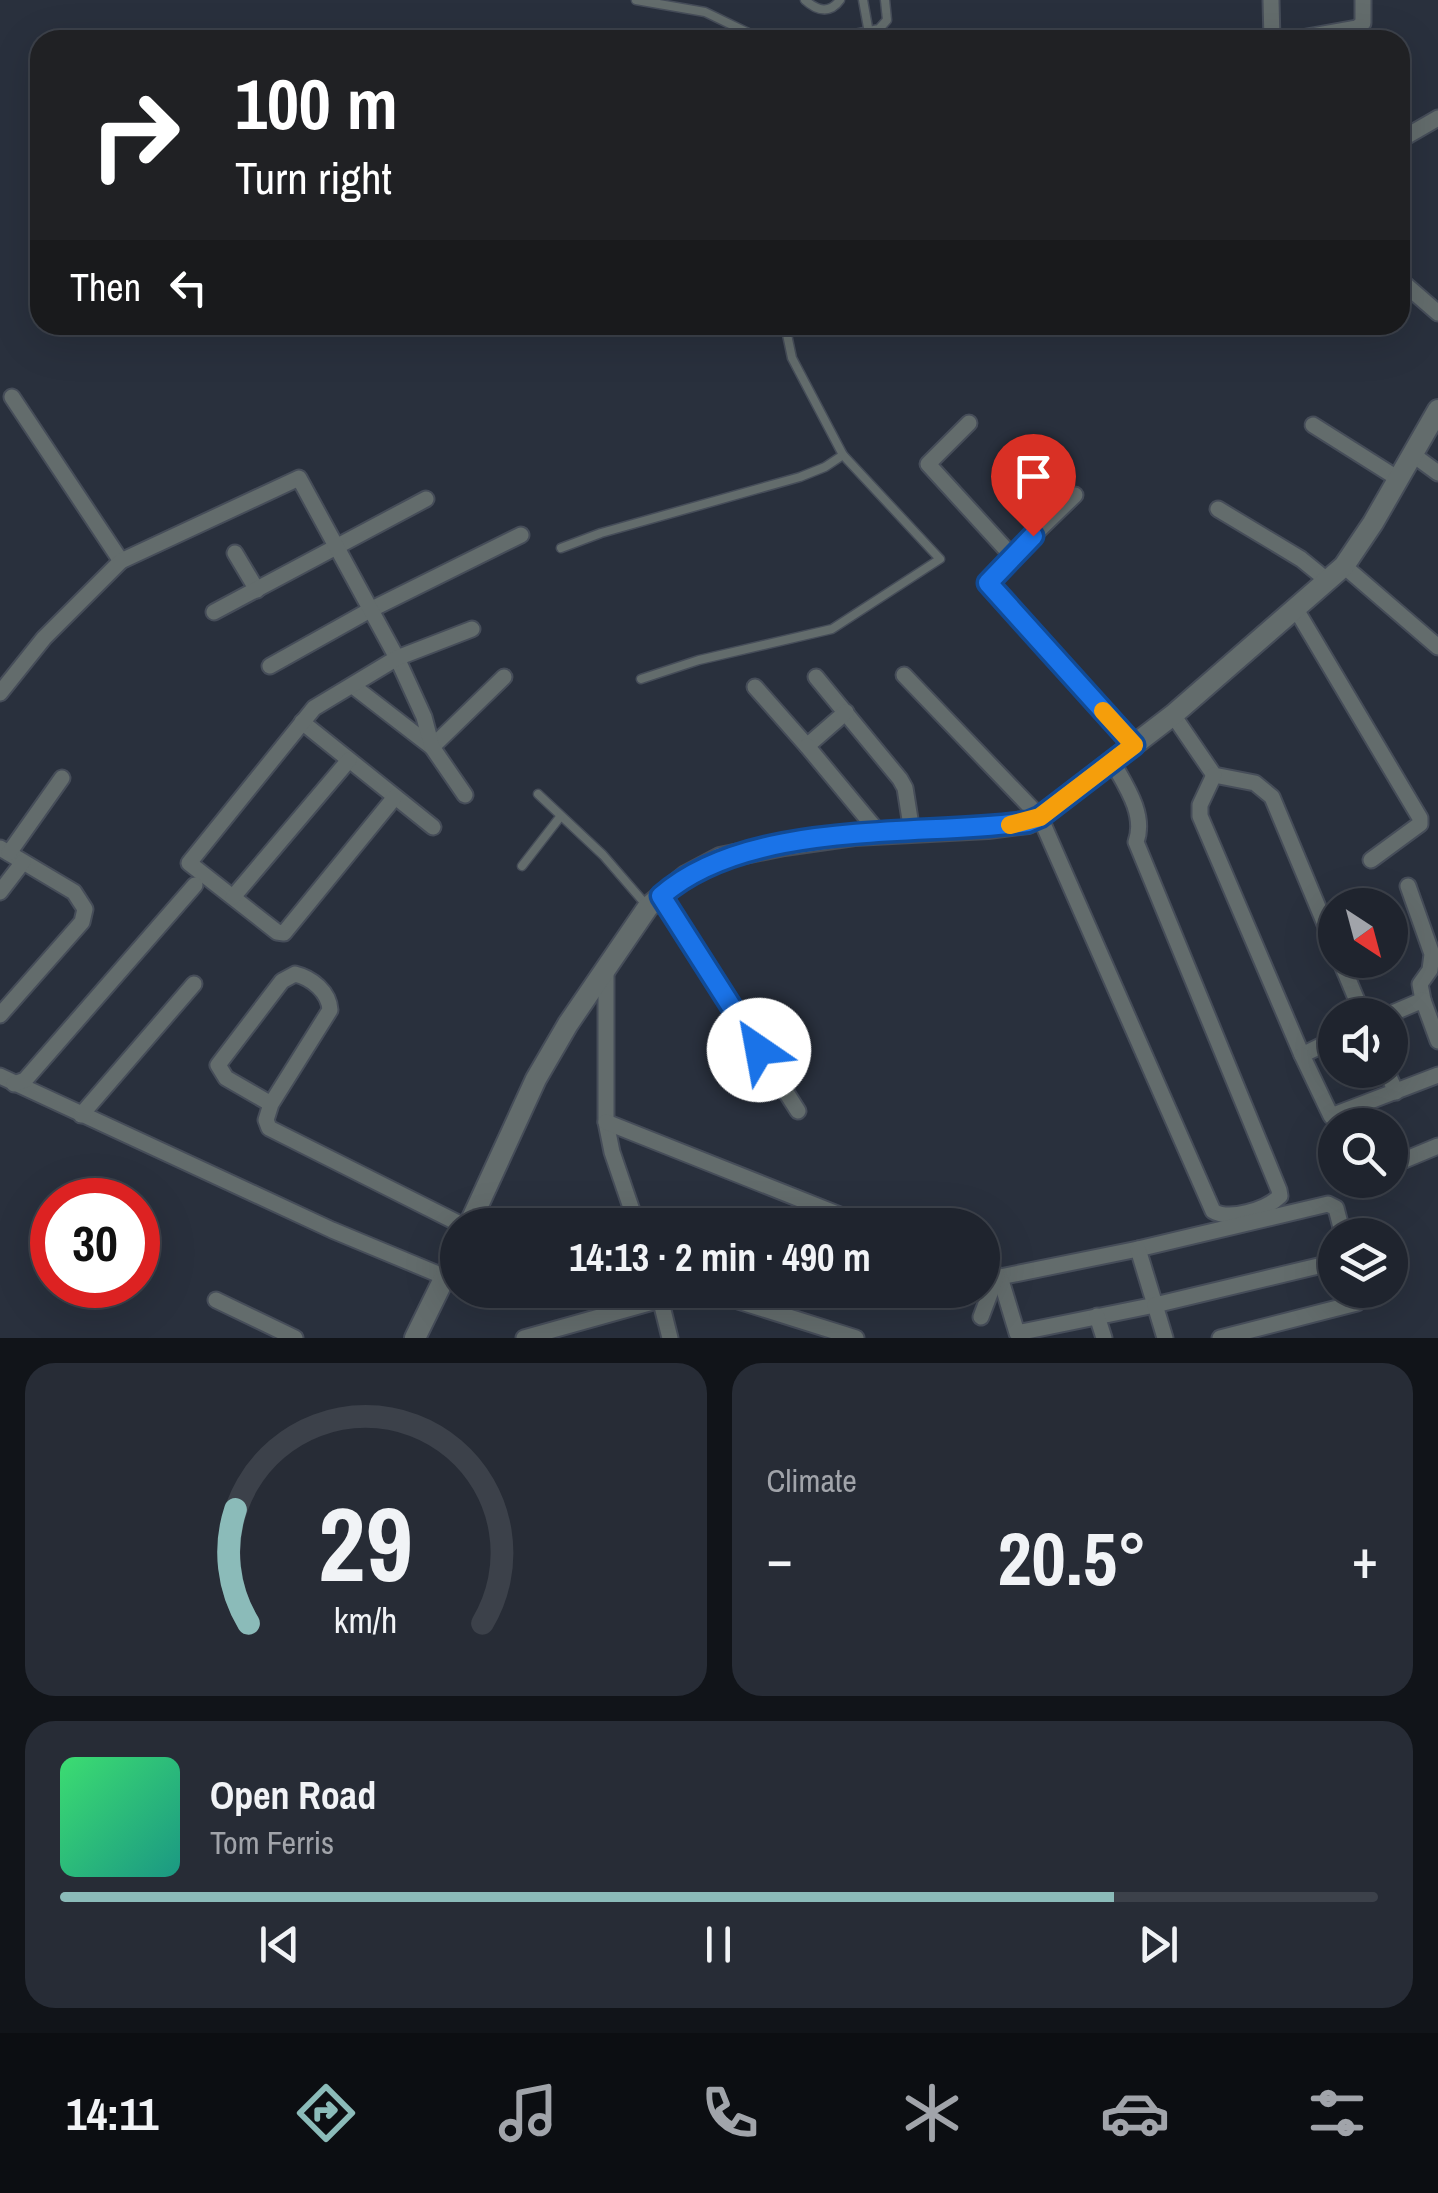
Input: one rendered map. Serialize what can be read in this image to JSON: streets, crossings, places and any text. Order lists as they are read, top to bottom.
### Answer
{
  "north": "bottom right",
  "page": {
    "turn": ["100 m", "Turn right"],
    "then": "Then",
    "limit": "30",
    "trip": "14:13 · 2 min · 490 m",
    "tile": "Climate",
    "heat": ["−", "20.5°", "+"],
    "song": ["Open Road", "Tom Ferris"],
    "tabs": "14:11",
    "gauge": ["29", "km/h"]
  }
}
